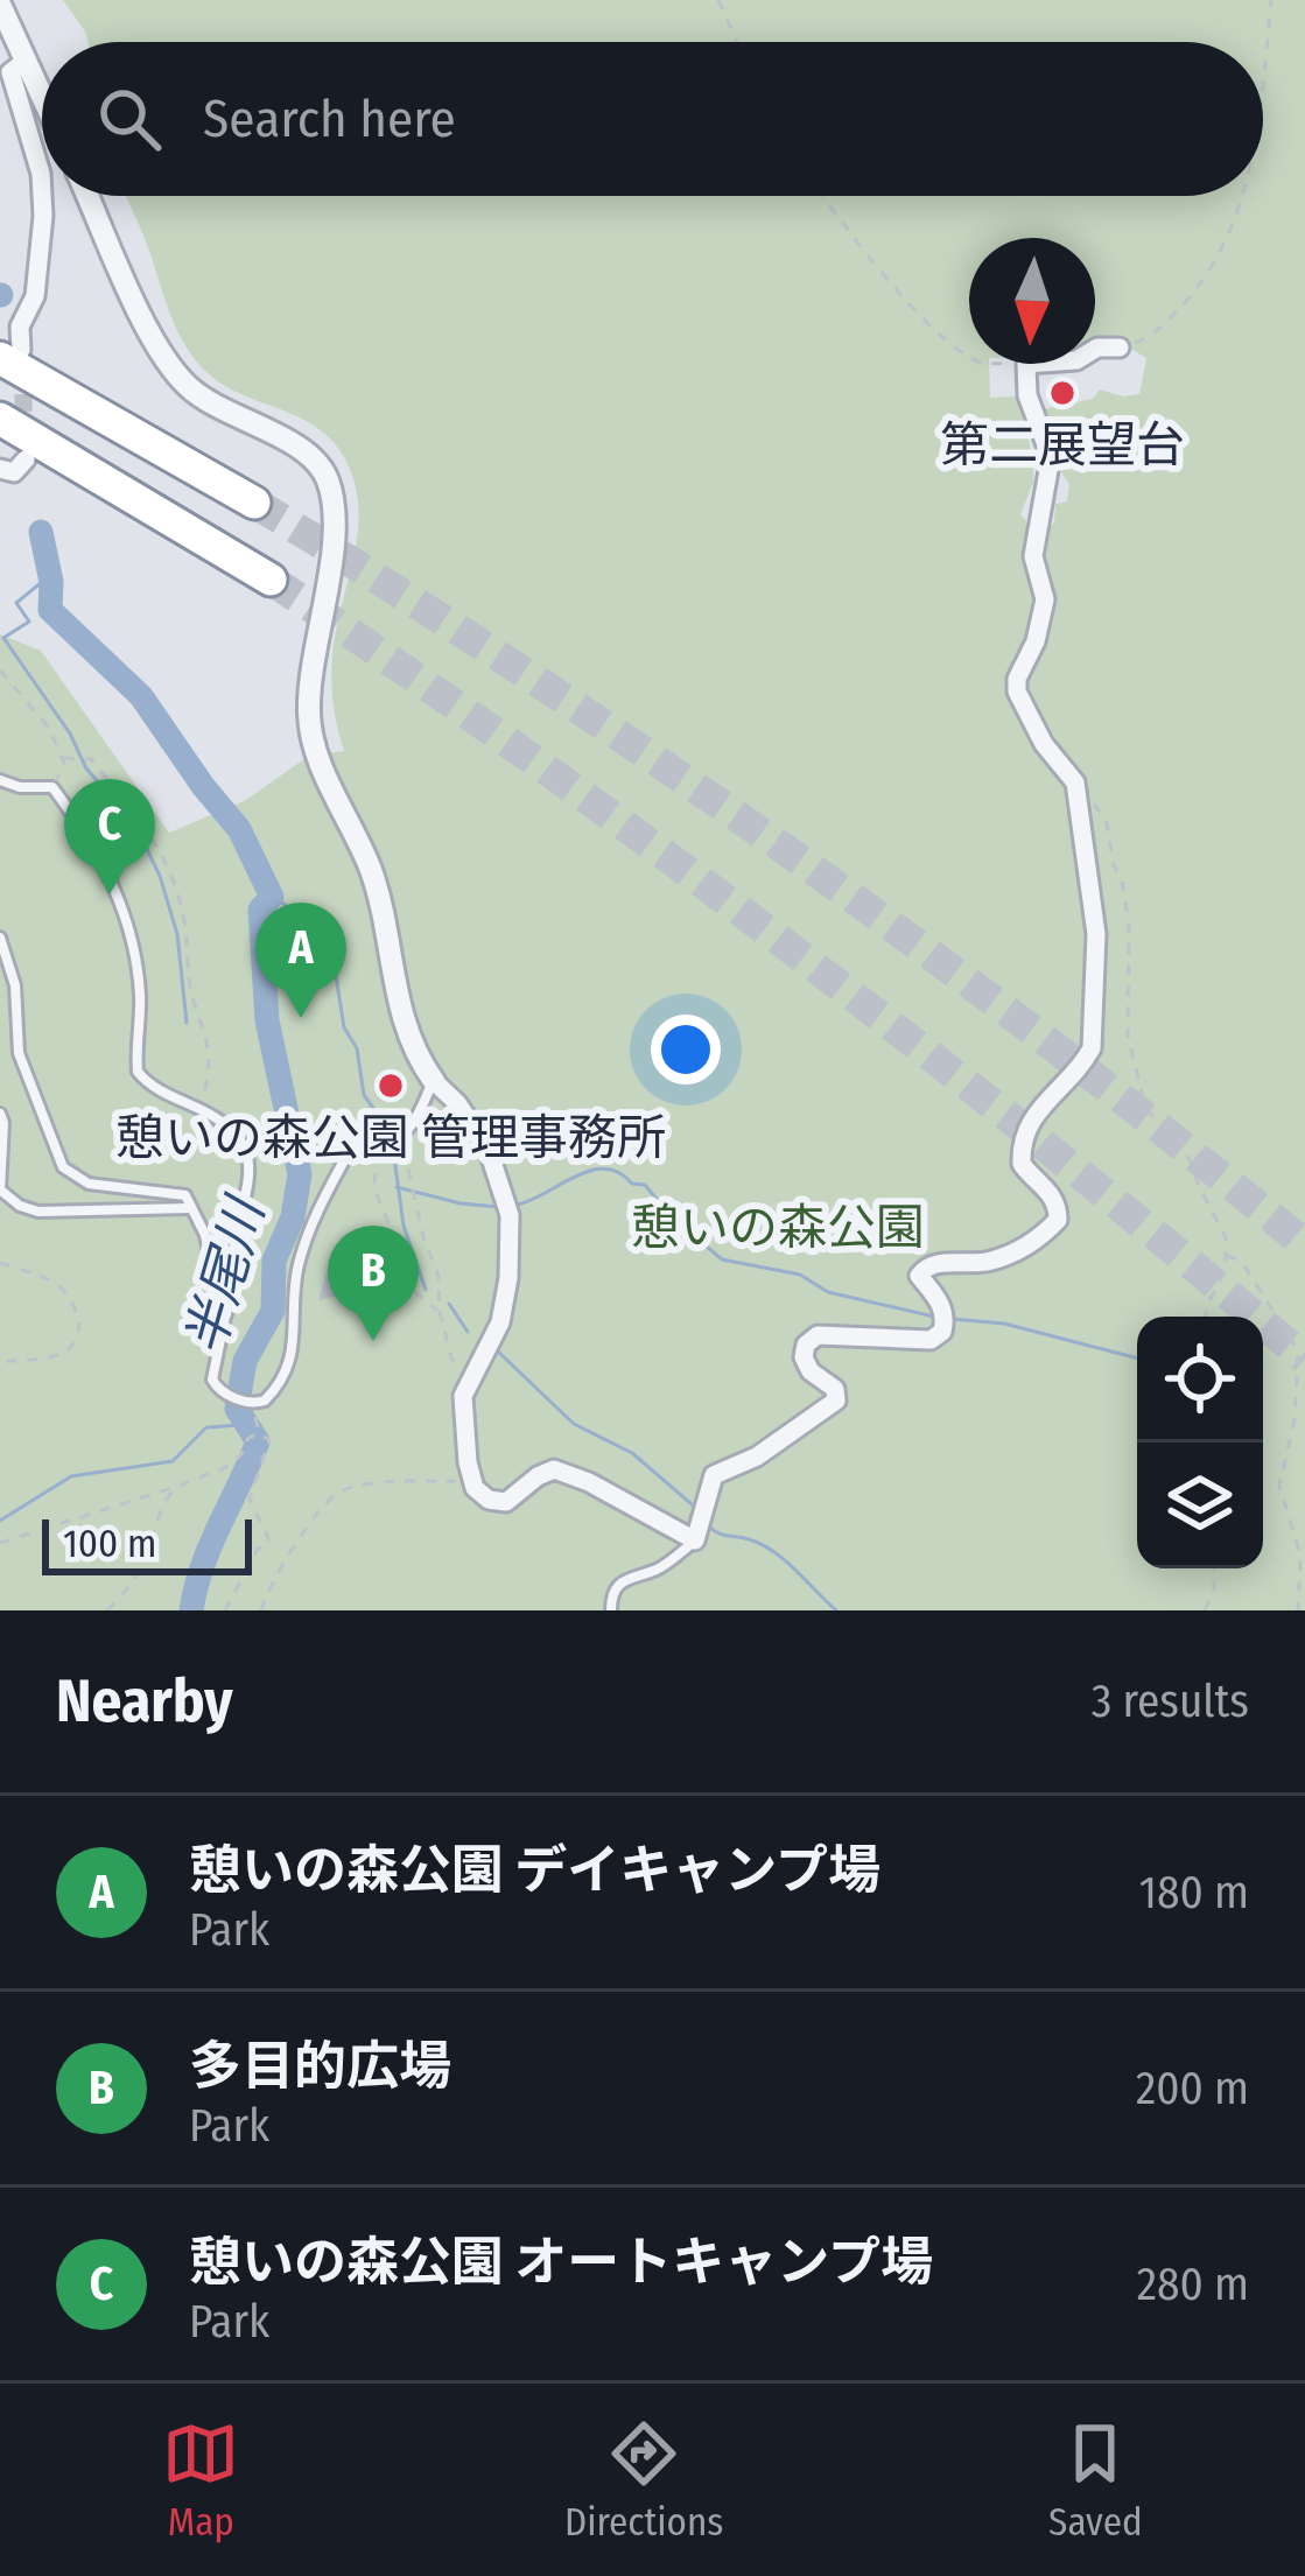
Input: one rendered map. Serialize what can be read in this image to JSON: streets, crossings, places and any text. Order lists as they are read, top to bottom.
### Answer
{
  "water": ["半尾川"],
  "parks": ["憩いの森公園"],
  "places": ["第二展望台", "憩いの森公園 管理事務所"],
  "scale_bar": "100 m",
  "north": "bottom",
  "page": {
    "search": "Search here",
    "pins": ["C", "A", "B"],
    "scale": "100 m",
    "heading": ["Nearby", "3 results"],
    "list": [
      {
        "mark": "A",
        "name": "憩いの森公園 デイキャンプ場",
        "note": "Park",
        "value": "180 m"
      },
      {
        "mark": "B",
        "name": "多目的広場",
        "note": "Park",
        "value": "200 m"
      },
      {
        "mark": "C",
        "name": "憩いの森公園 オートキャンプ場",
        "note": "Park",
        "value": "280 m"
      }
    ],
    "nav": ["Map", "Directions", "Saved"]
  }
}
